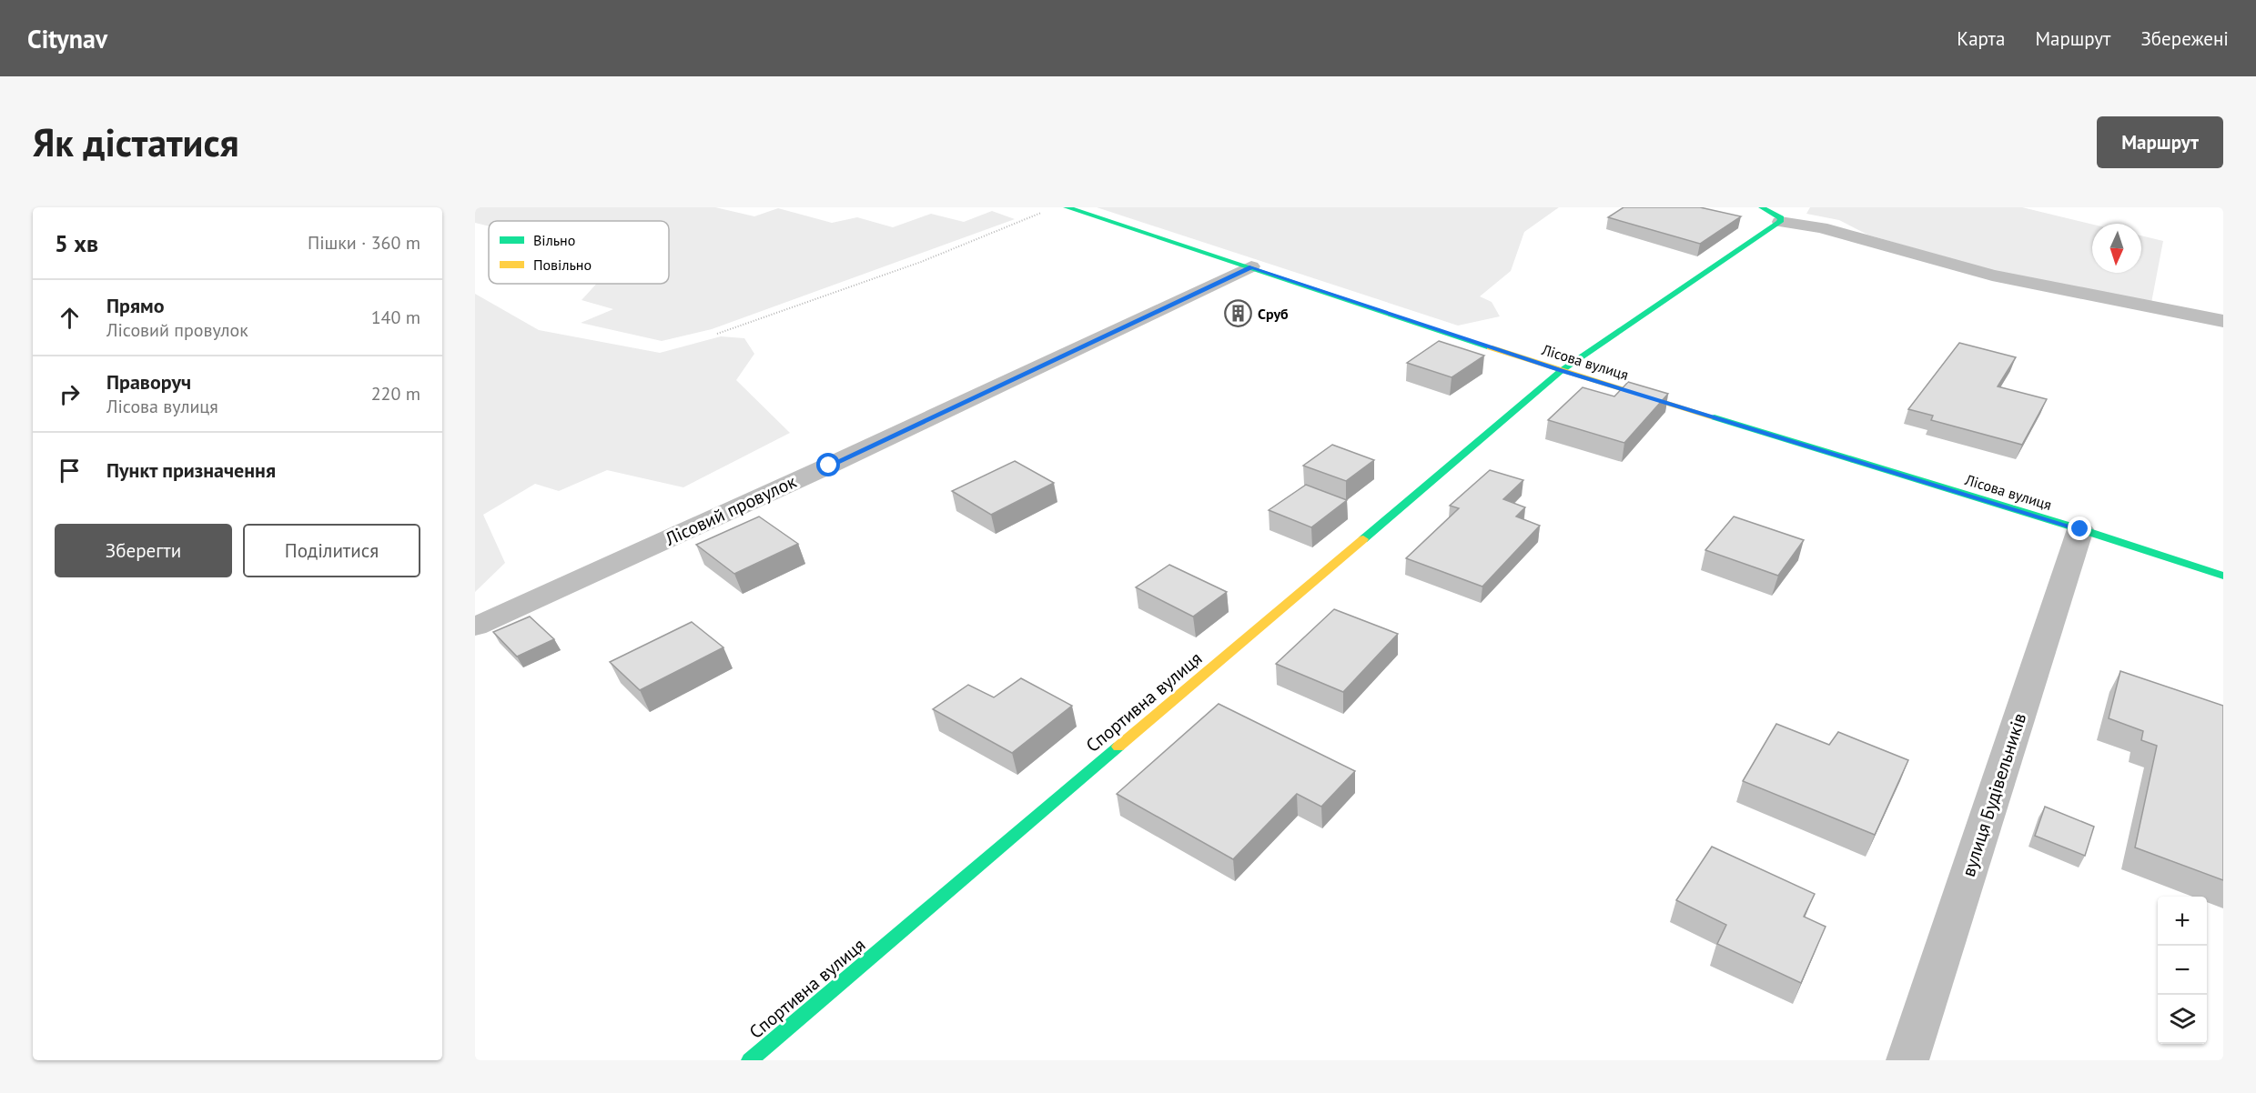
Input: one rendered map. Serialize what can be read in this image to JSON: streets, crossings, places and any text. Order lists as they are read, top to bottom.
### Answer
{
  "streets": {
    "street": [
      "Лісова вулиця",
      "Лісовий провулок",
      "Спортивна вулиця",
      "вулиця Будівельників"
    ]
  },
  "crossings": [
    ["Лісова вулиця", "Лісовий провулок"],
    ["Лісова вулиця", "Спортивна вулиця"],
    ["Лісова вулиця", "вулиця Будівельників"]
  ],
  "places": {
    "building": ["Сруб"]
  },
  "legend": ["Вільно", "Повільно"],
  "north": "bottom",
  "page": {
    "header": "Citynav",
    "nav": ["Карта", "Маршрут", "Збережені"],
    "buttons": [
      "Маршрут",
      ["Зберегти", "Поділитися"]
    ],
    "title": "Як дістатися",
    "heading": ["5 хв", "Пішки · 360 m"],
    "list": [
      ["Прямо", "Лісовий провулок", "140 m"],
      ["Праворуч", "Лісова вулиця", "220 m"],
      "Пункт призначення"
    ],
    "map_buttons": ["+", "−"]
  }
}
